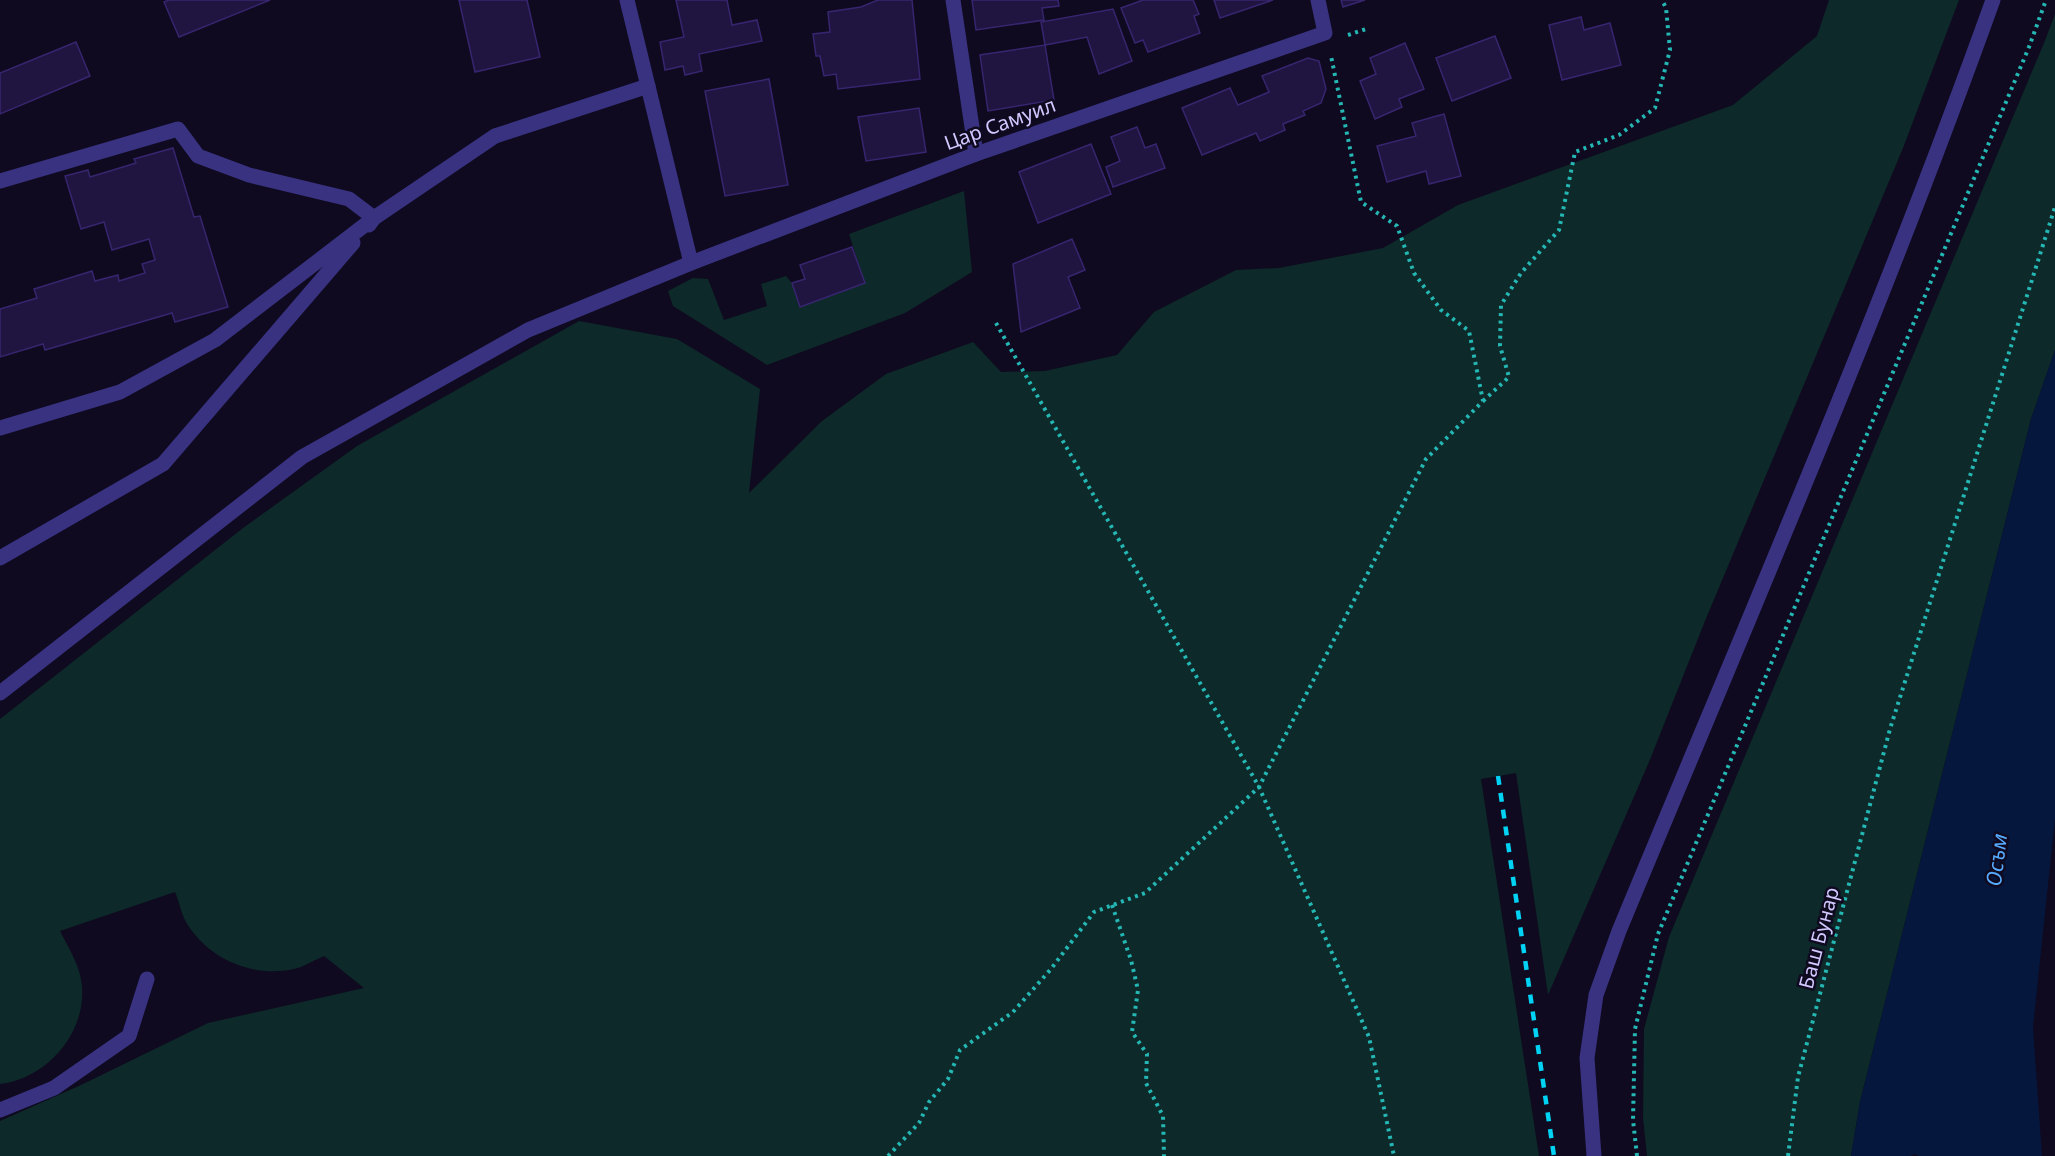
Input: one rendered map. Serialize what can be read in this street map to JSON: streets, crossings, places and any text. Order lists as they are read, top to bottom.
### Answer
{
  "streets": {
    "street": ["Цар Самуил"],
    "path": ["Баш Бунар"]
  },
  "water": ["Осъм"]
}
